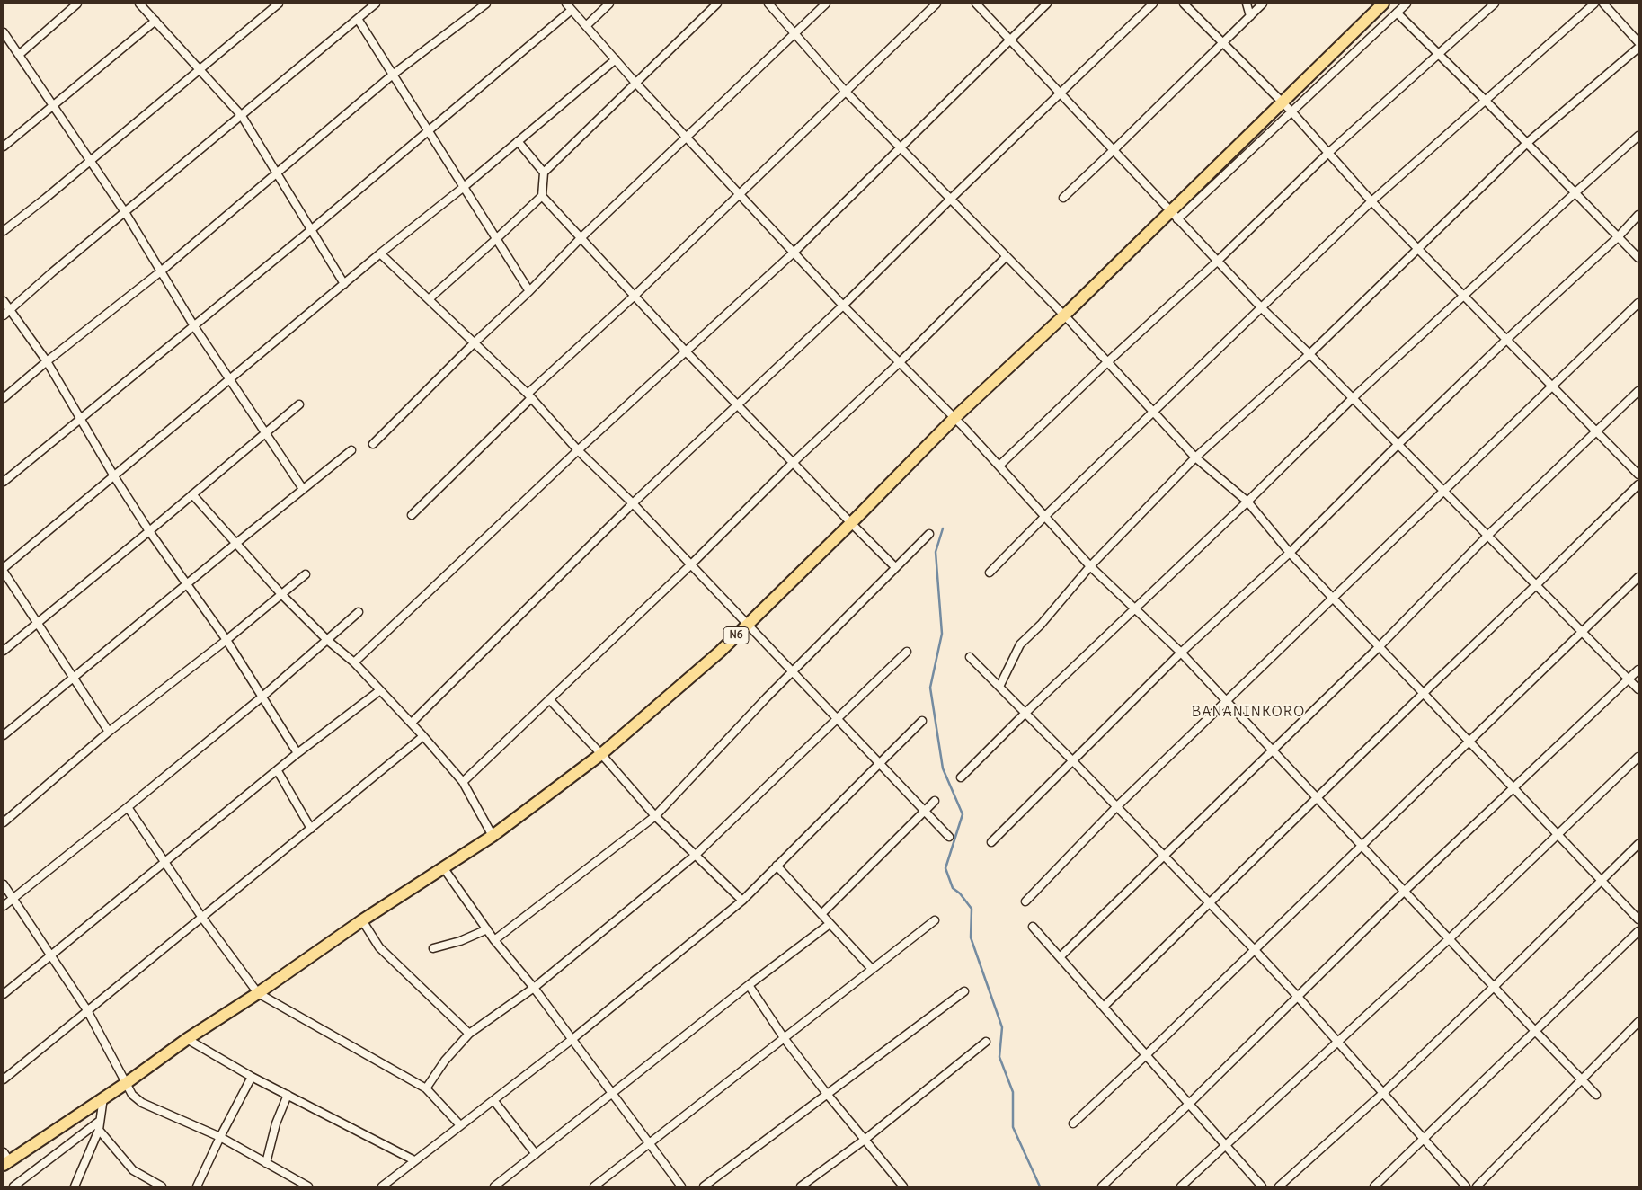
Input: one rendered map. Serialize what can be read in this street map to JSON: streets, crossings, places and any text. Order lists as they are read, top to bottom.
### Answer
{
  "streets": {
    "highway": ["N6"]
  },
  "districts": ["BANANINKORO"]
}
